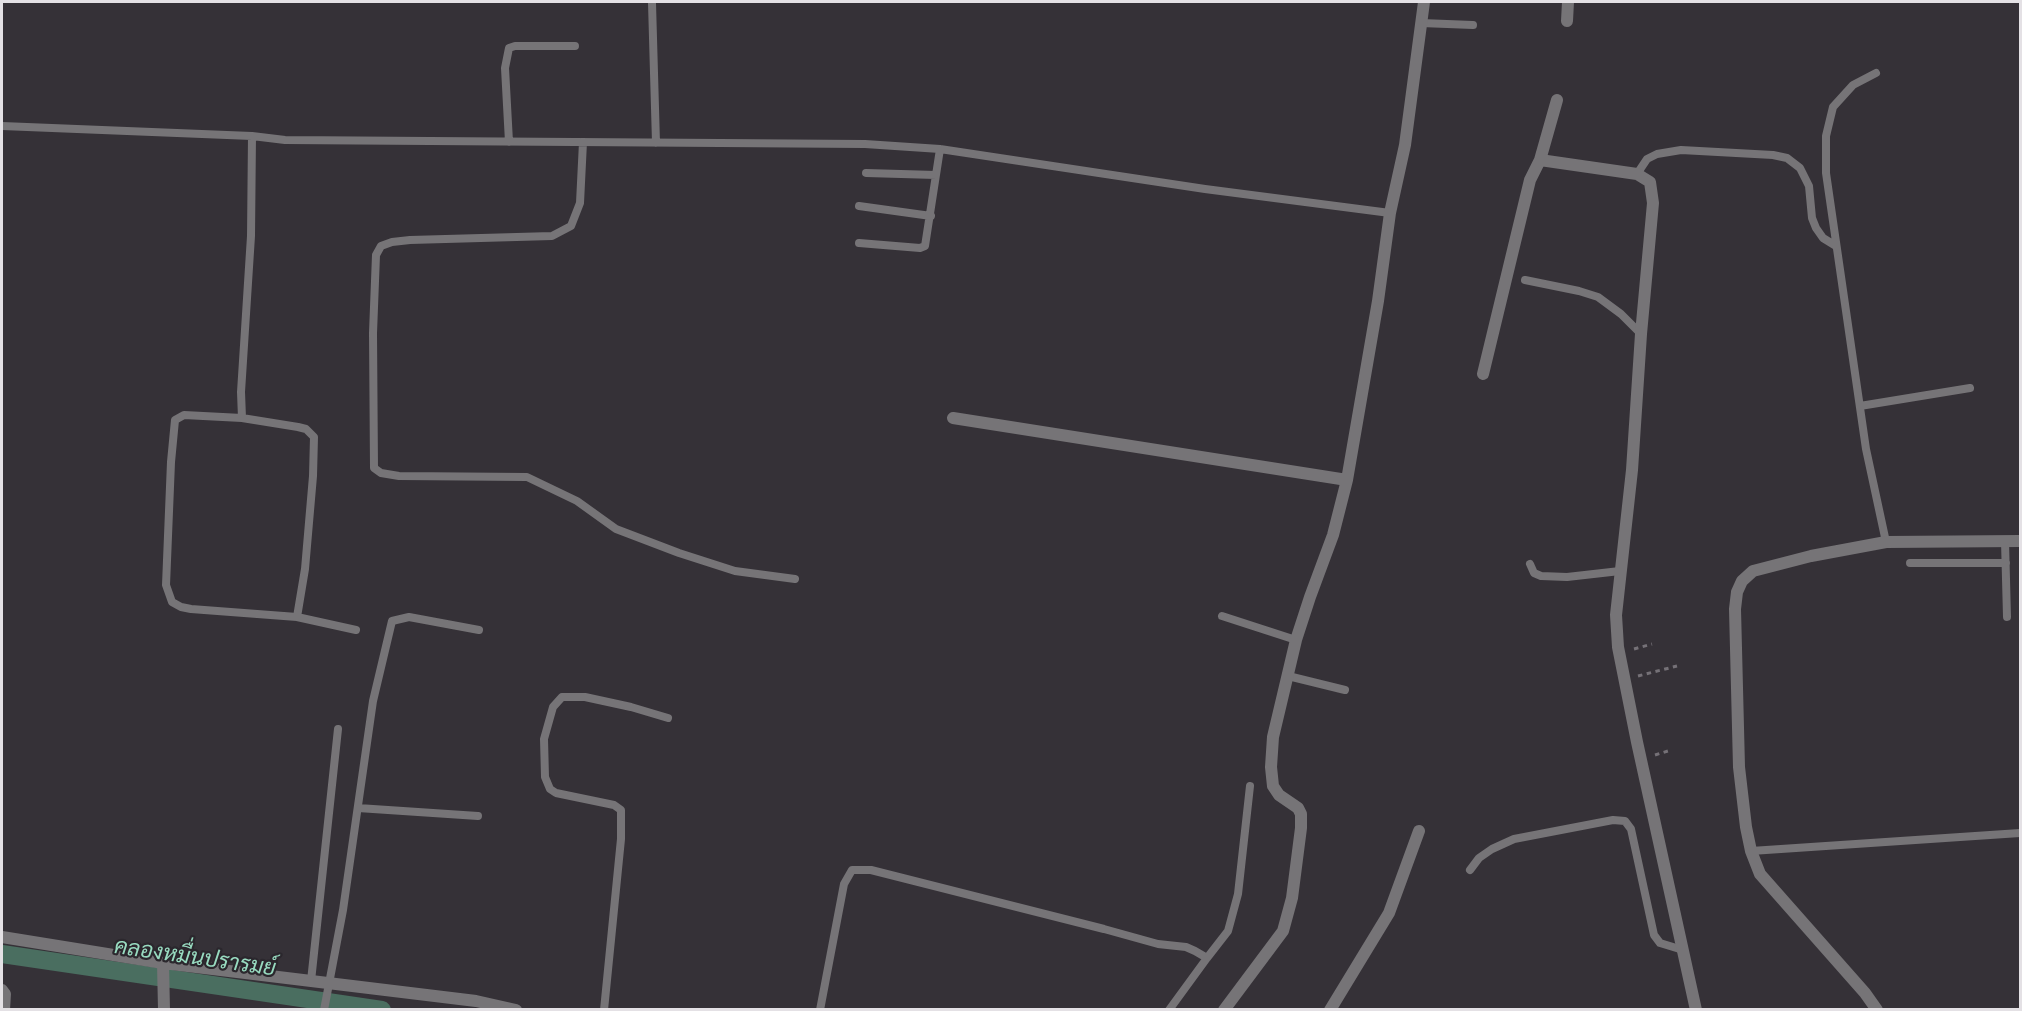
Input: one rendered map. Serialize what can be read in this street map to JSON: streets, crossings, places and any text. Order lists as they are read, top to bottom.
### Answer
{
  "water": ["คลองหมื่นปรารมย์"]
}
